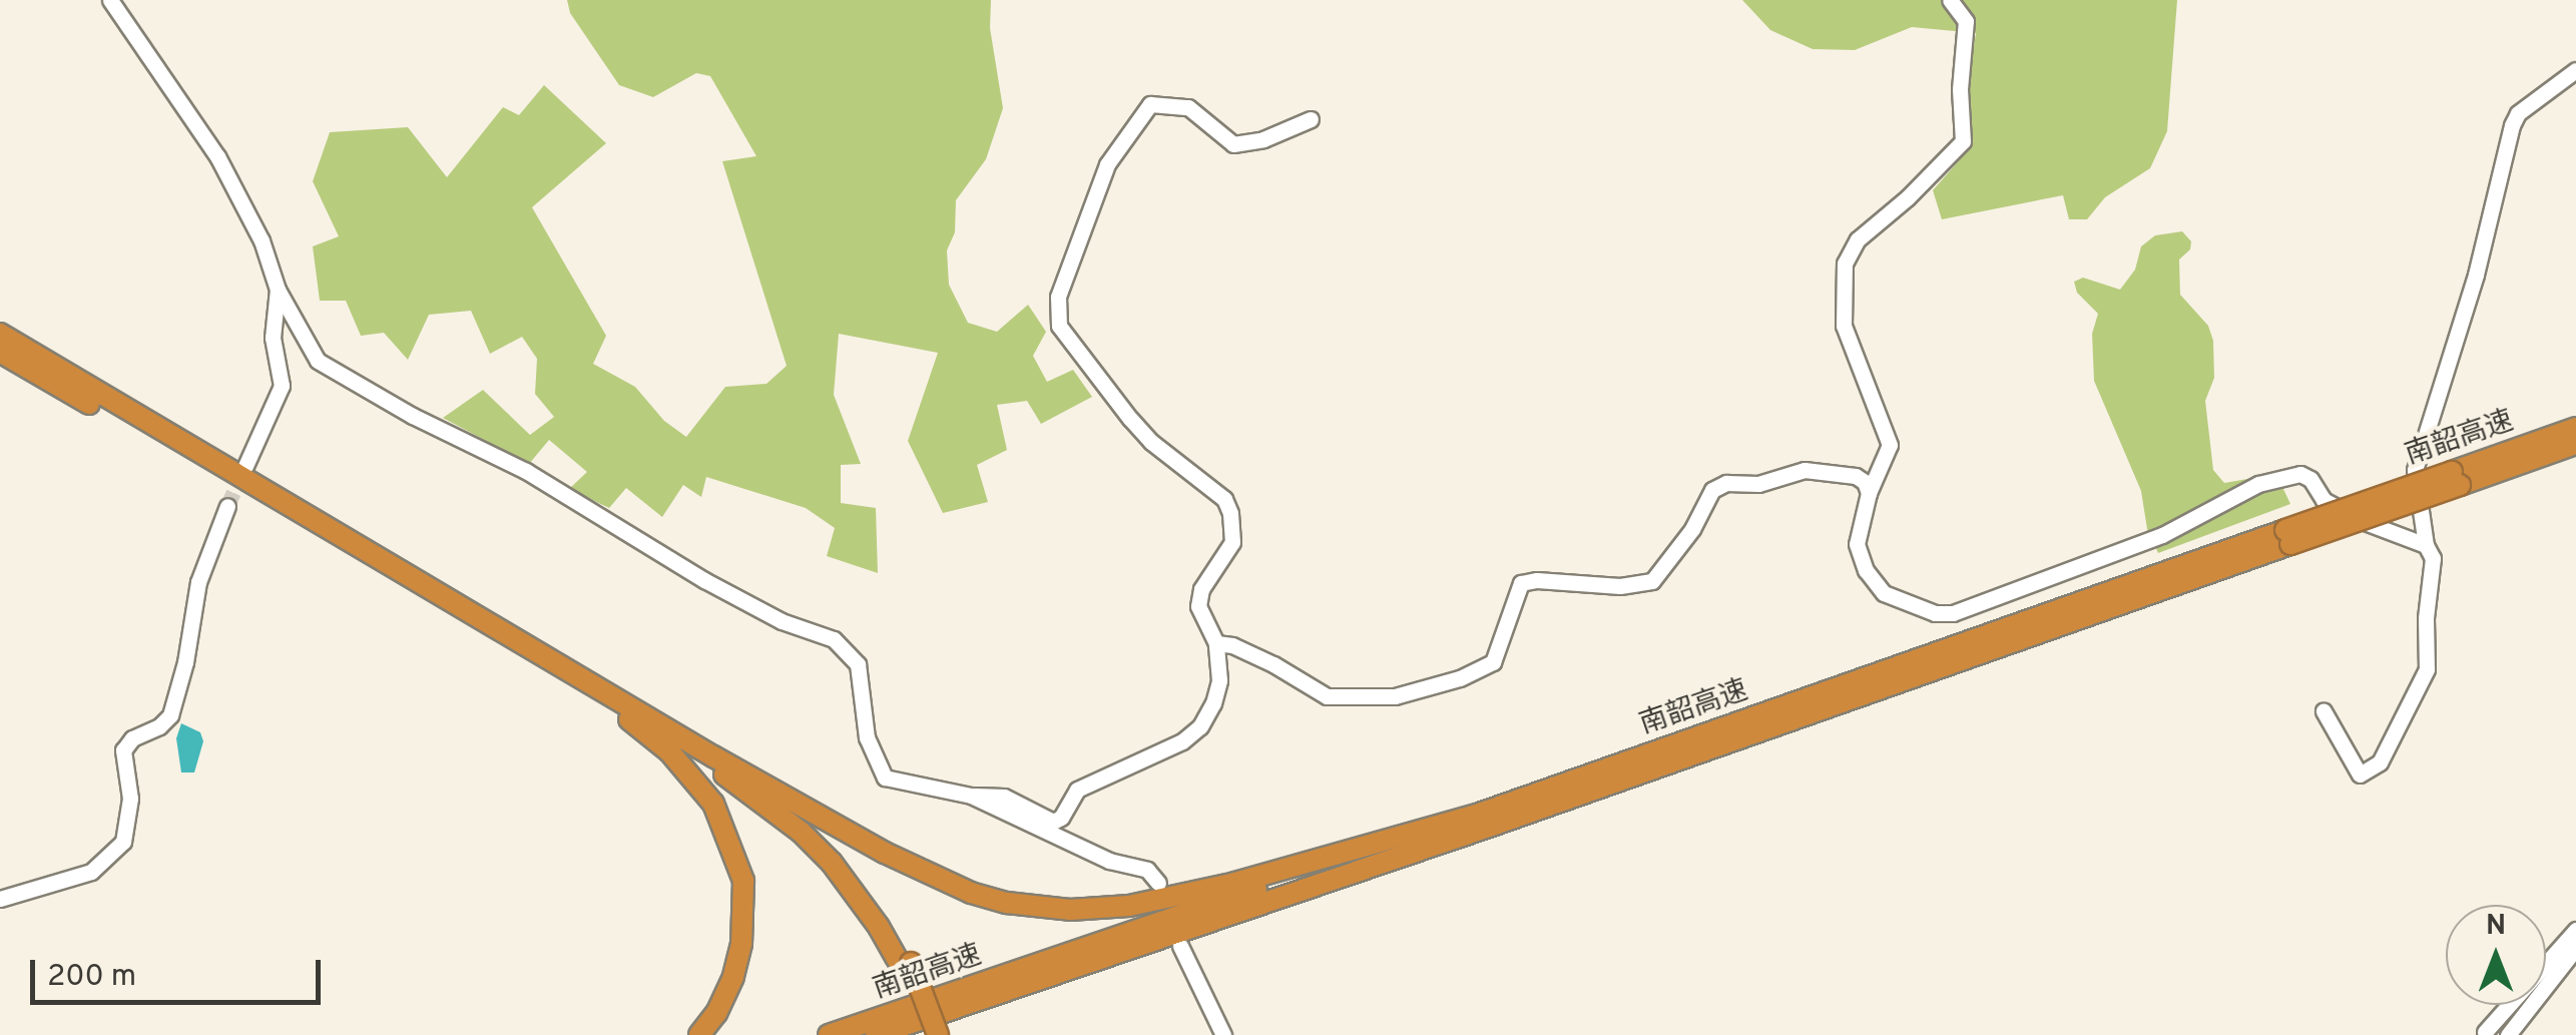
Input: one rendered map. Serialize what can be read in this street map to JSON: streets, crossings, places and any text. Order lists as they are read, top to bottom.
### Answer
{
  "streets": {
    "highway": ["南韶高速"]
  },
  "scale_bar": "200 m",
  "north": "top"
}
